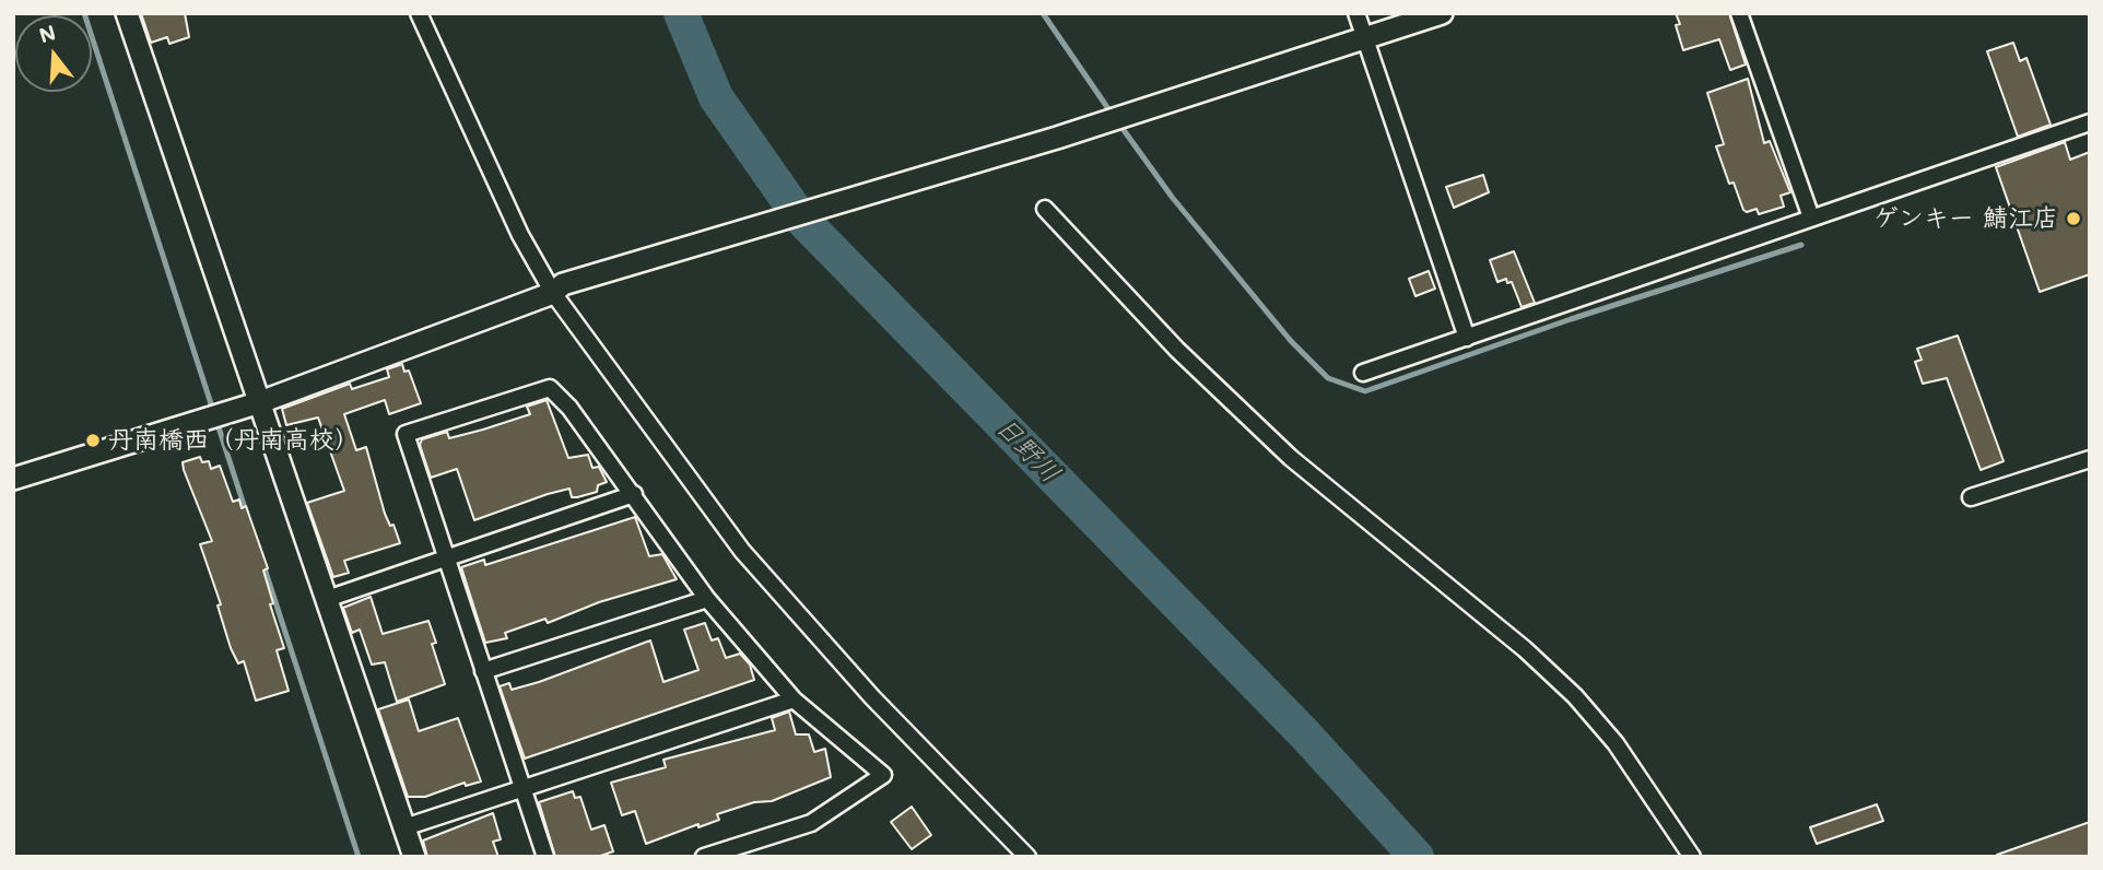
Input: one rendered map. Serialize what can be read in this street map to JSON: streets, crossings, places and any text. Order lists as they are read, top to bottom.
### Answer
{
  "water": ["日野川"],
  "places": ["ゲンキー 鯖江店", "丹南橋西（丹南高校）"],
  "north": "top"
}
